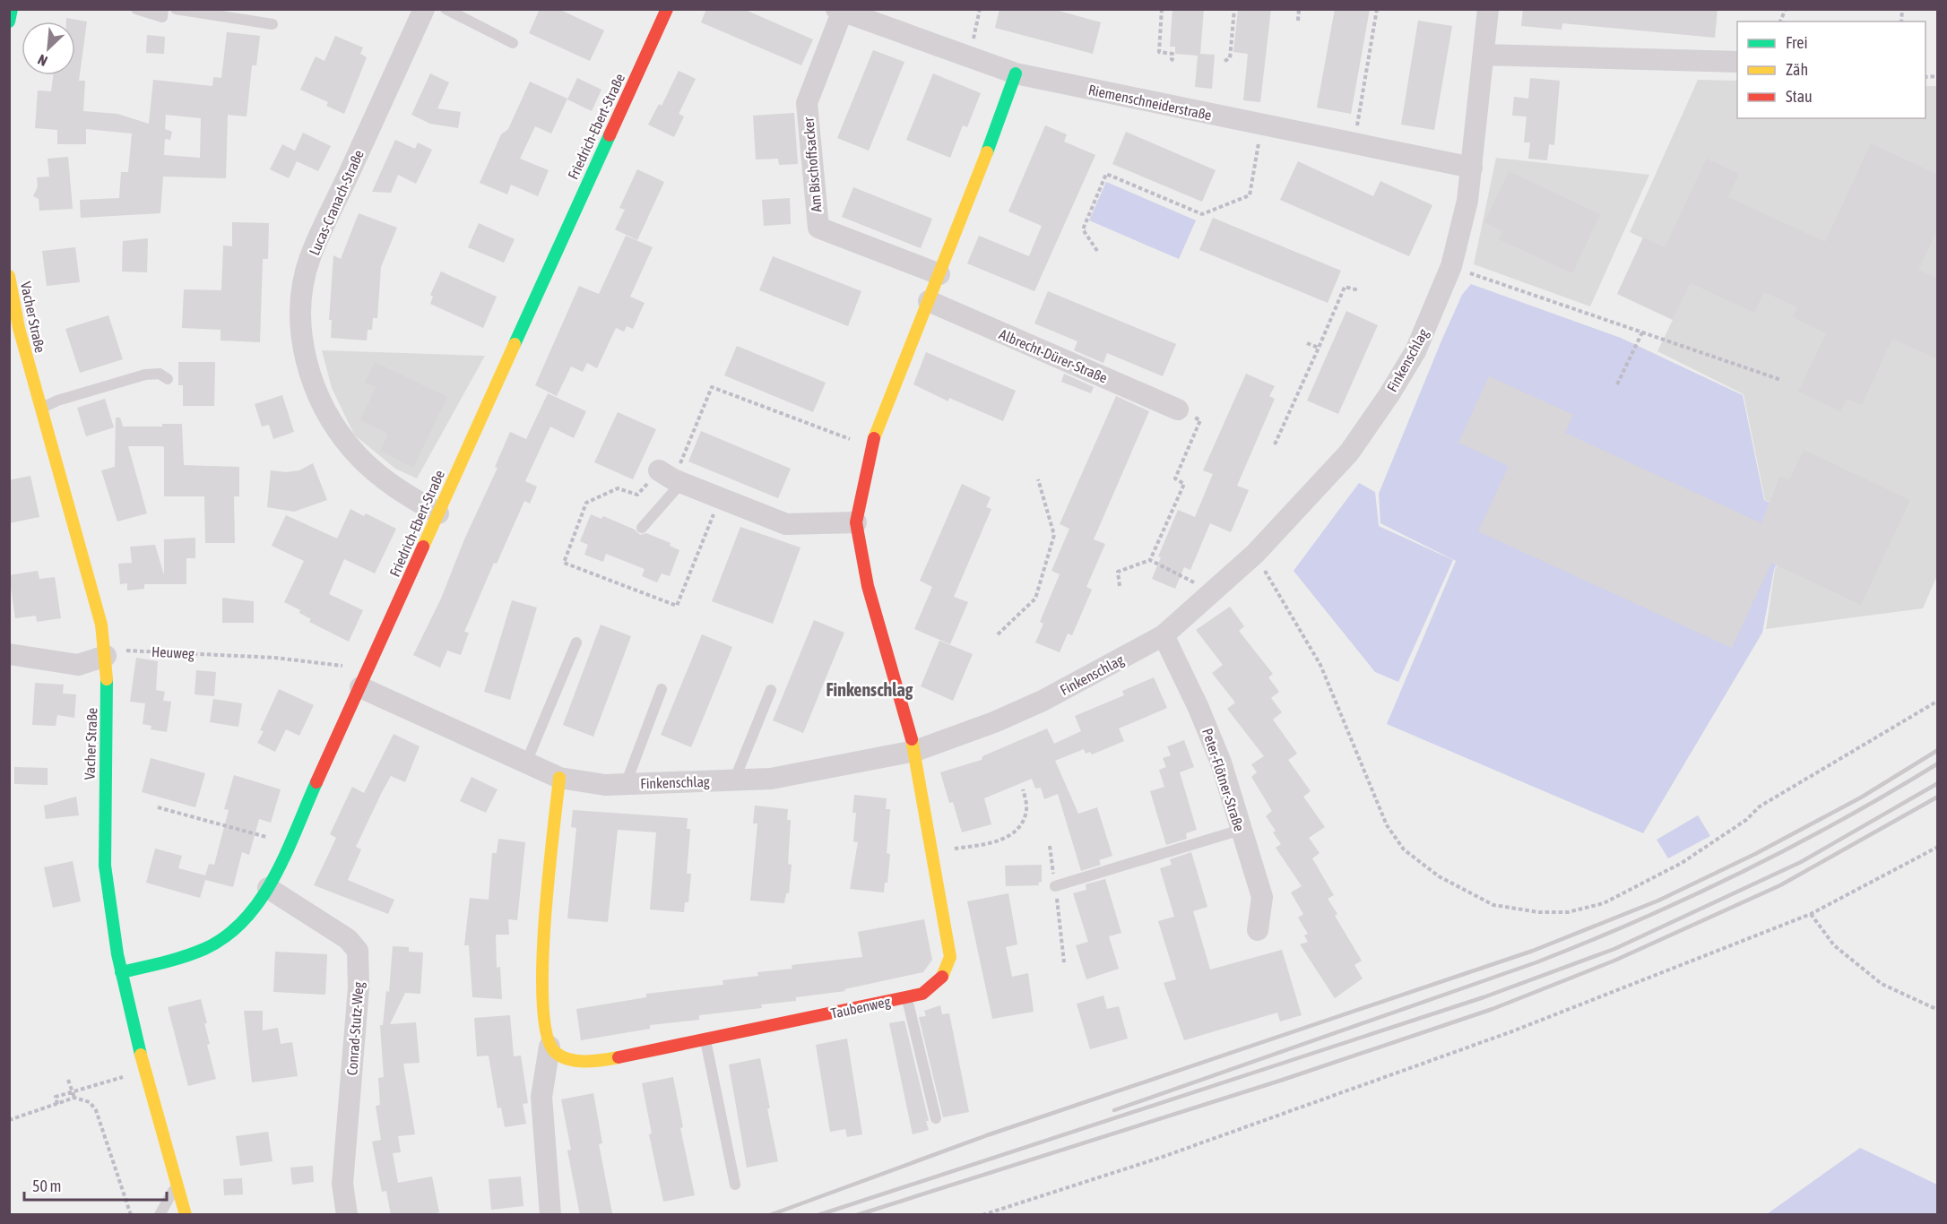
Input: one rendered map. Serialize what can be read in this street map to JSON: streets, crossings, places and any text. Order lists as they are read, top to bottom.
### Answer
{
  "streets": {
    "street": [
      "Riemenschneiderstraße",
      "Friedrich-Ebert-Straße",
      "Am Bischoffsacker",
      "Lucas-Cranach-Straße",
      "Vacher Straße",
      "Albrecht-Dürer-Straße",
      "Finkenschlag",
      "Peter-Flötner-Straße",
      "Taubenweg",
      "Conrad-Stutz-Weg"
    ],
    "path": ["Heuweg"]
  },
  "crossings": [
    ["Riemenschneiderstraße", "Am Bischoffsacker"],
    ["Riemenschneiderstraße", "Finkenschlag"],
    ["Friedrich-Ebert-Straße", "Lucas-Cranach-Straße"],
    ["Friedrich-Ebert-Straße", "Vacher Straße"],
    ["Friedrich-Ebert-Straße", "Finkenschlag"],
    ["Friedrich-Ebert-Straße", "Conrad-Stutz-Weg"],
    ["Vacher Straße", "Heuweg"],
    ["Finkenschlag", "Peter-Flötner-Straße"],
    ["Finkenschlag", "Taubenweg"]
  ],
  "districts": ["Finkenschlag"],
  "legend": ["Frei", "Zäh", "Stau"],
  "scale_bar": "50 m",
  "north": "bottom left"
}
